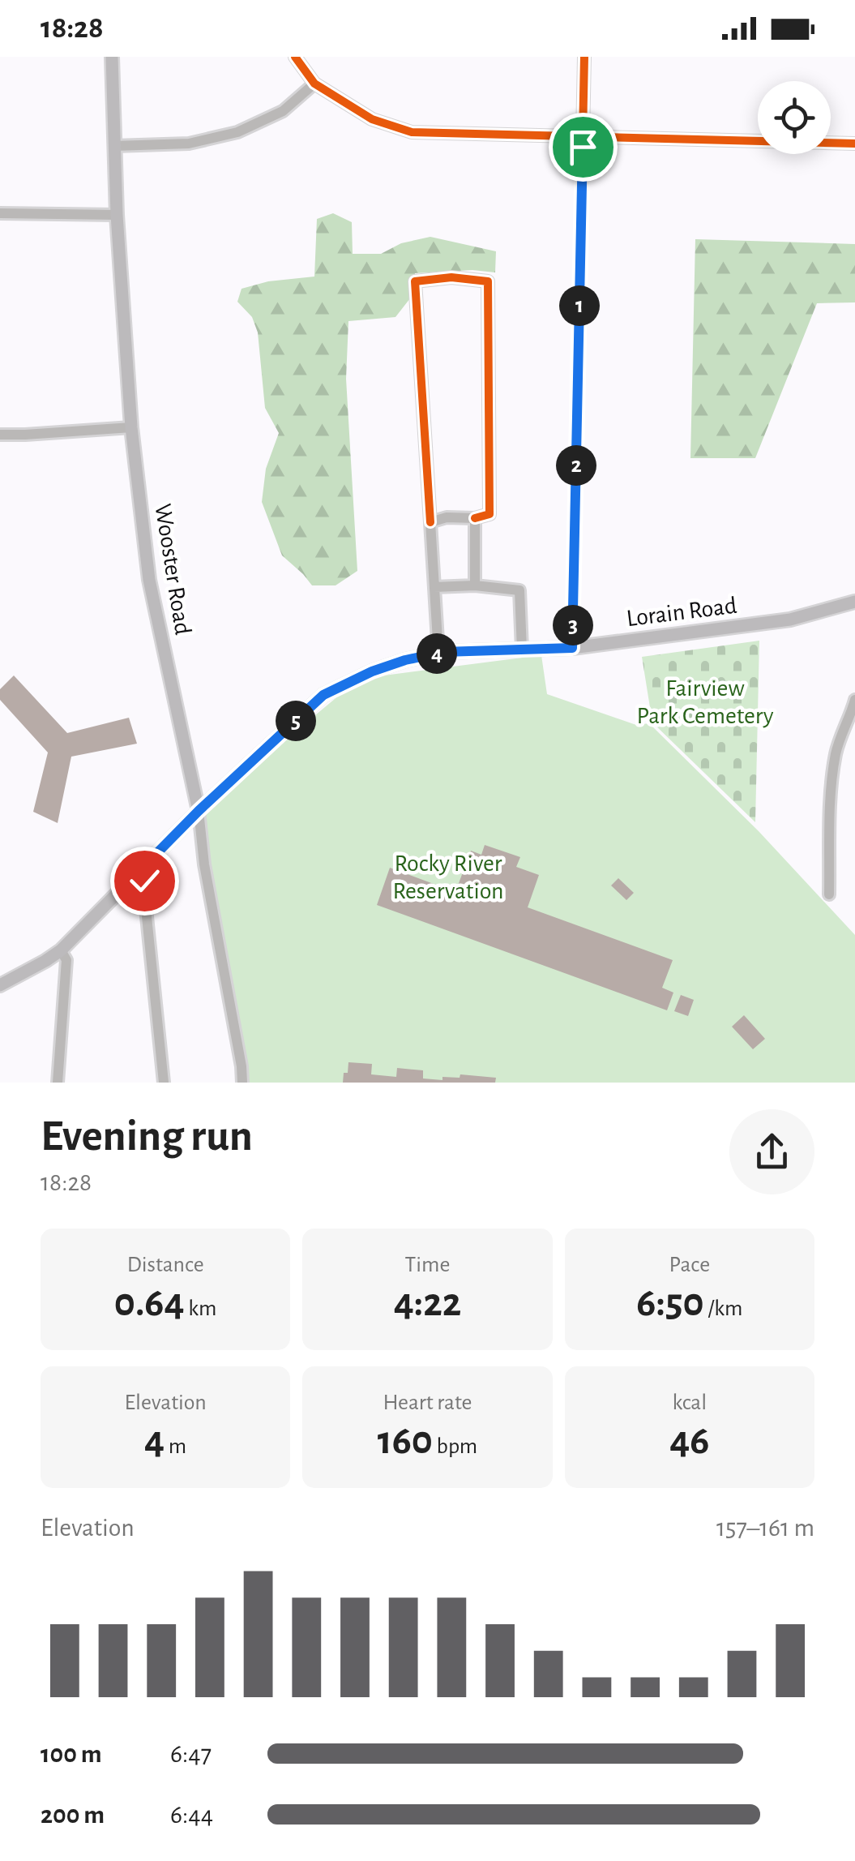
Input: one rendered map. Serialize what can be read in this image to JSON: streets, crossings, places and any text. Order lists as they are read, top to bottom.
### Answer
{
  "streets": {
    "main road": ["Wooster Road", "Lorain Road"]
  },
  "crossings": [
    ["Wooster Road", "Lorain Road"]
  ],
  "parks": ["Fairview Park Cemetery", "Rocky River Reservation"],
  "page": {
    "status": "18:28",
    "pins": [
      "1",
      "2",
      "3",
      "4",
      "5"
    ],
    "heading": ["Evening run", "18:28"],
    "stats": [
      ["Distance", "0.64 km"],
      ["Time", "4:22"],
      ["Pace", "6:50 /km"],
      ["Elevation", "4 m"],
      ["Heart rate", "160 bpm"],
      ["kcal", "46"]
    ],
    "chart": ["Elevation", "157–161 m"],
    "list": [
      {
        "name": "100 m",
        "note": "6:47"
      },
      {
        "name": "200 m",
        "note": "6:44"
      }
    ]
  }
}
